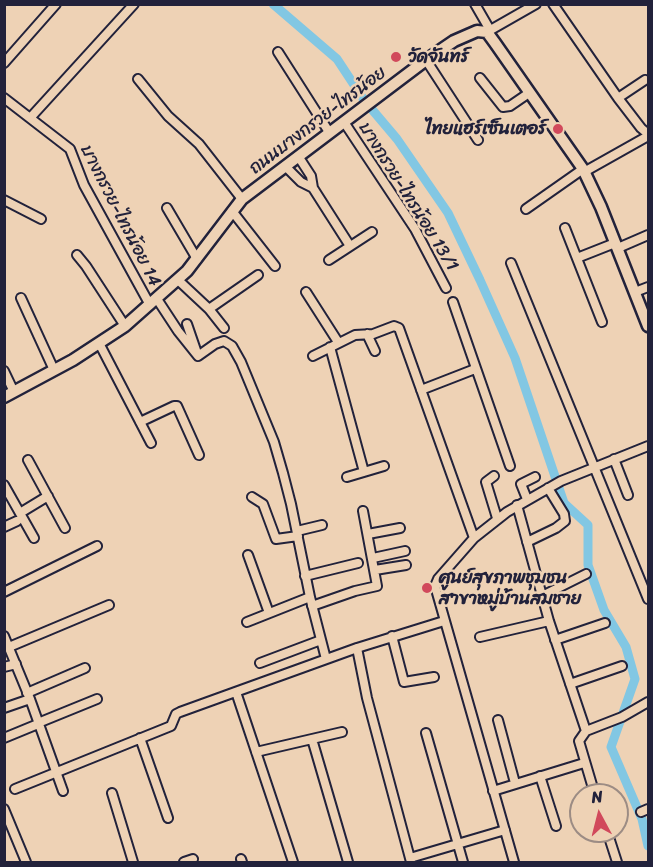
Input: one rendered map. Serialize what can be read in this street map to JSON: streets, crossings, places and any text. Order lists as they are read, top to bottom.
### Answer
{
  "streets": {
    "main road": ["ถนนบางกรวย-ไทรน้อย"],
    "street": ["บางกรวย-ไทรน้อย 13/1", "บางกรวย-ไทรน้อย 14"]
  },
  "crossings": [
    ["ถนนบางกรวย-ไทรน้อย", "บางกรวย-ไทรน้อย 13/1"],
    ["ถนนบางกรวย-ไทรน้อย", "บางกรวย-ไทรน้อย 14"]
  ],
  "places": ["วัดจันทร์", "ไทยแฮร์เซ็นเตอร์", "ศูนย์สุขภาพชุมชน สาขาหมู่บ้านสมชาย"],
  "north": "top"
}
